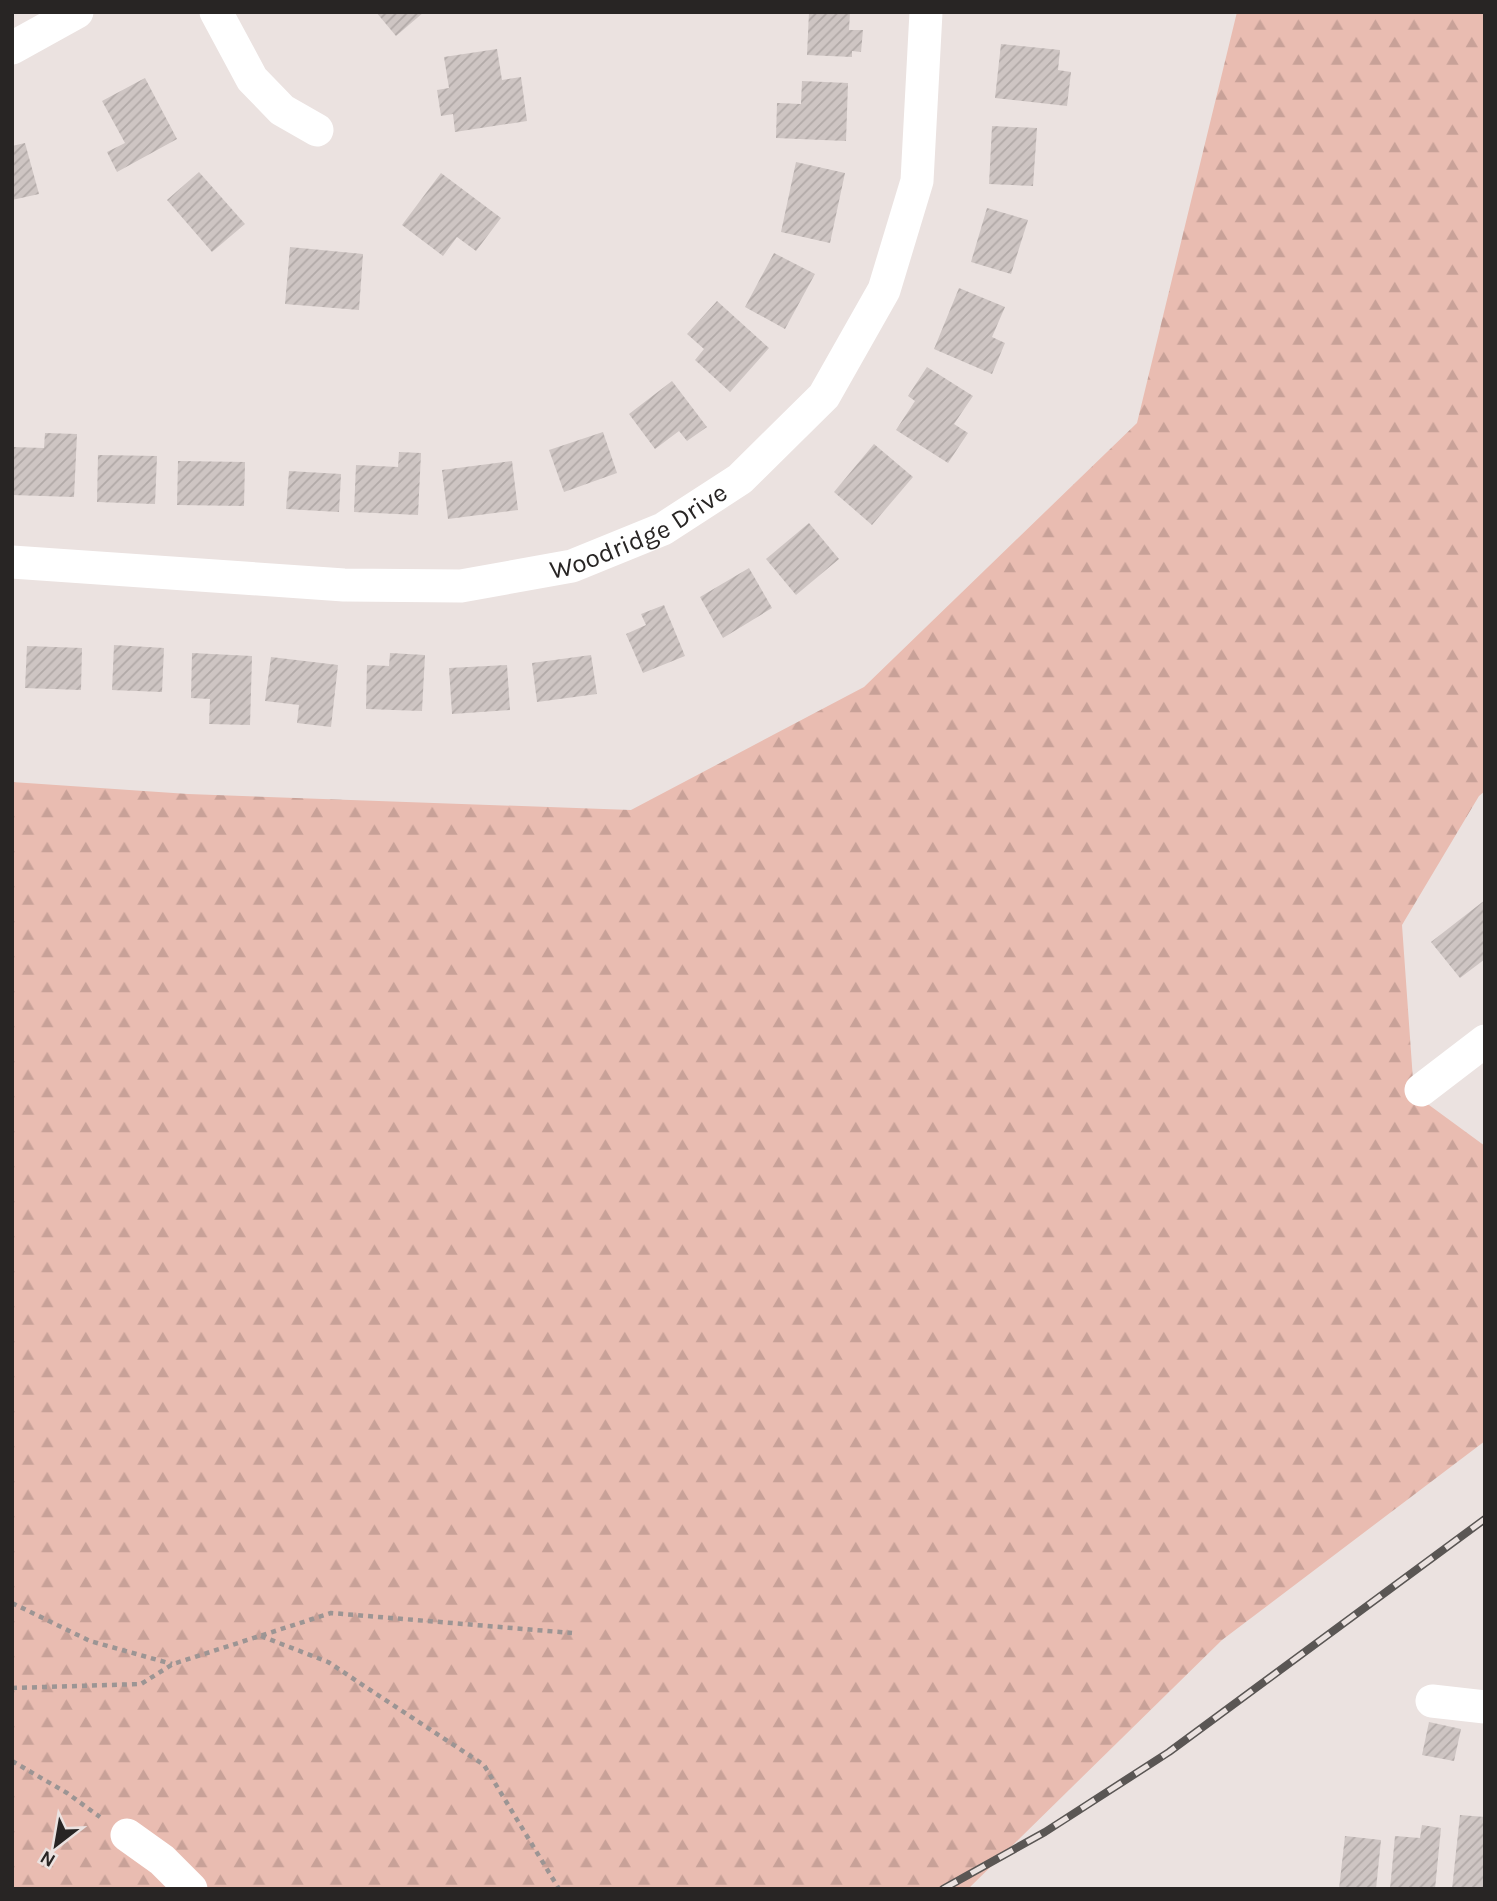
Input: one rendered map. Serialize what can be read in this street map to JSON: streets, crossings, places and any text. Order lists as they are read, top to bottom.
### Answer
{
  "streets": {
    "street": ["Woodridge Drive"]
  },
  "north": "bottom left"
}
